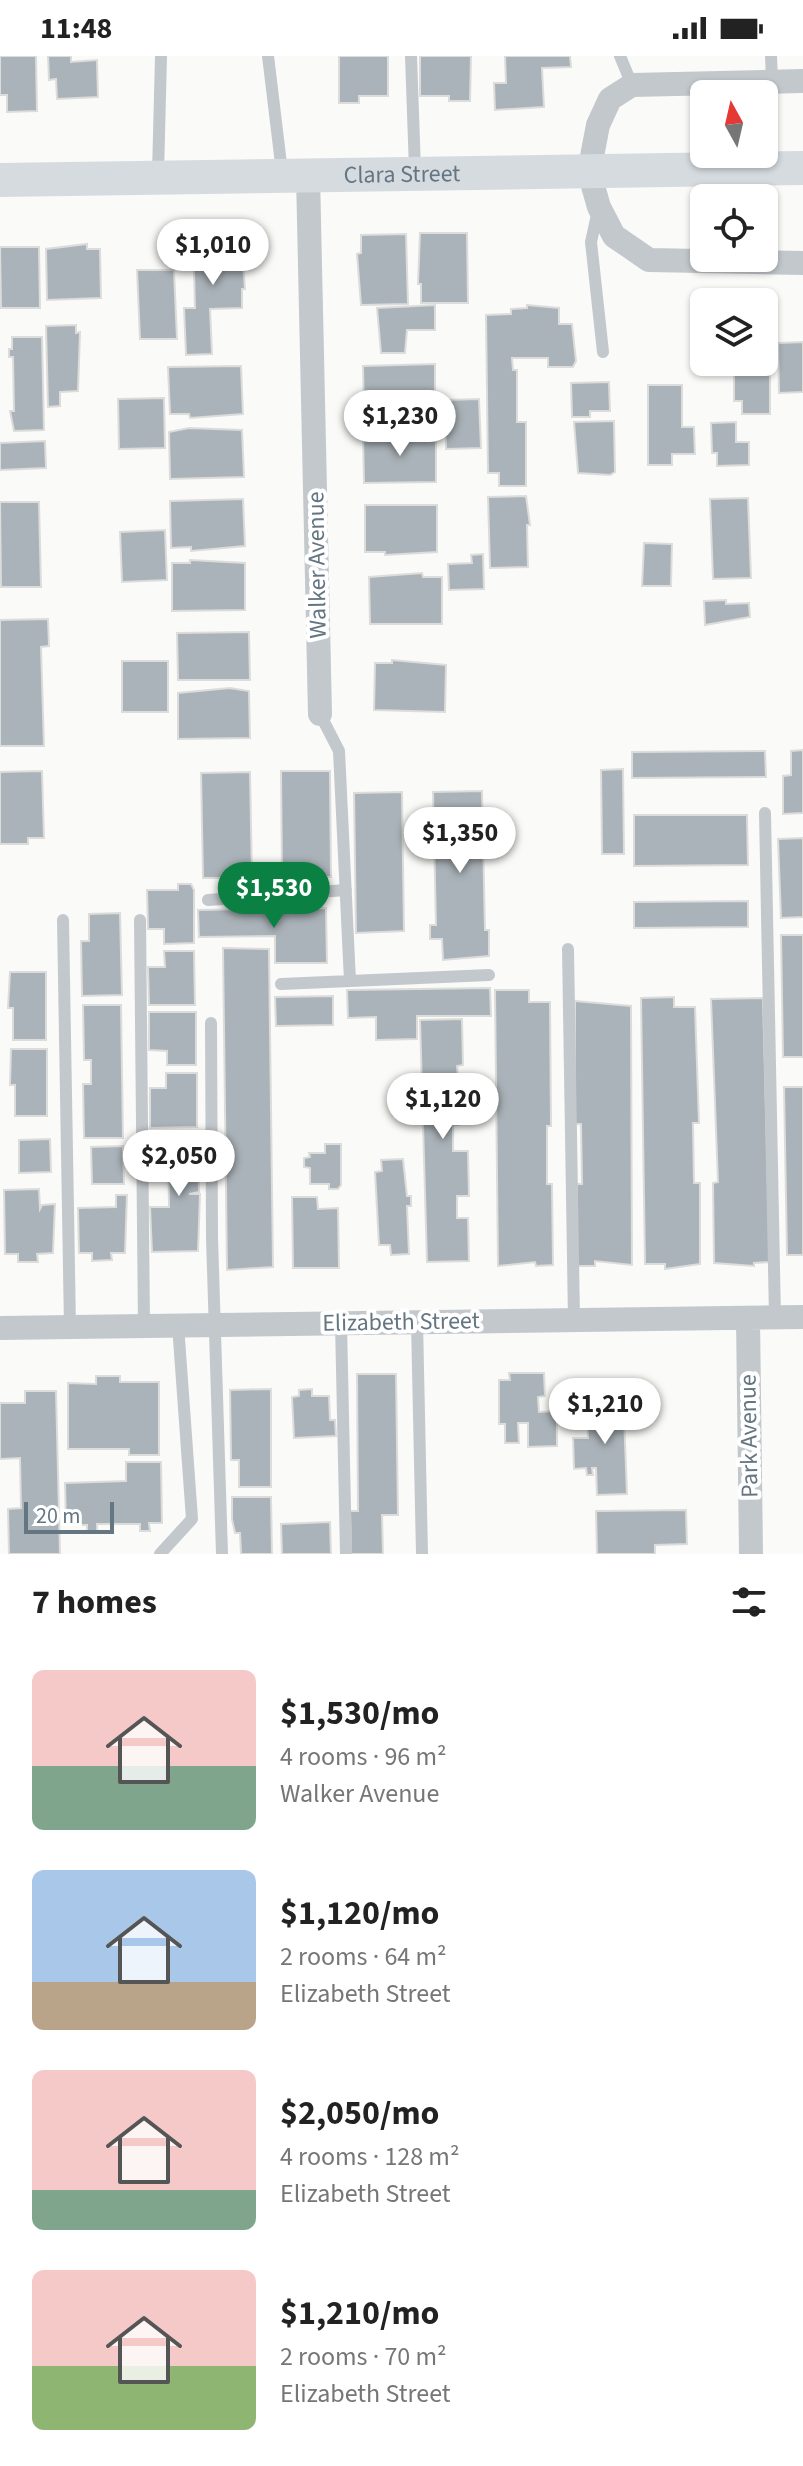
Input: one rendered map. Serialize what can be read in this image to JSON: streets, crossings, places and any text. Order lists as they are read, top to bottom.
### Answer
{
  "streets": {
    "street": [
      "Clara Street",
      "Walker Avenue",
      "Elizabeth Street",
      "Park Avenue"
    ]
  },
  "crossings": [
    ["Clara Street", "Walker Avenue"],
    ["Elizabeth Street", "Park Avenue"]
  ],
  "scale_bar": "20 m",
  "north": "top",
  "page": {
    "status": "11:48",
    "price": [
      "$1,010",
      "$1,230",
      "$1,350",
      "$1,530",
      "$1,120",
      "$2,050",
      "$1,210"
    ],
    "scale": "20 m",
    "heading": "7 homes",
    "list": [
      {
        "name": "$1,530/mo",
        "note": "4 rooms · 96 m² · Walker Avenue"
      },
      {
        "name": "$1,120/mo",
        "note": "2 rooms · 64 m² · Elizabeth Street"
      },
      {
        "name": "$2,050/mo",
        "note": "4 rooms · 128 m² · Elizabeth Street"
      },
      {
        "name": "$1,210/mo",
        "note": "2 rooms · 70 m² · Elizabeth Street"
      }
    ]
  }
}
